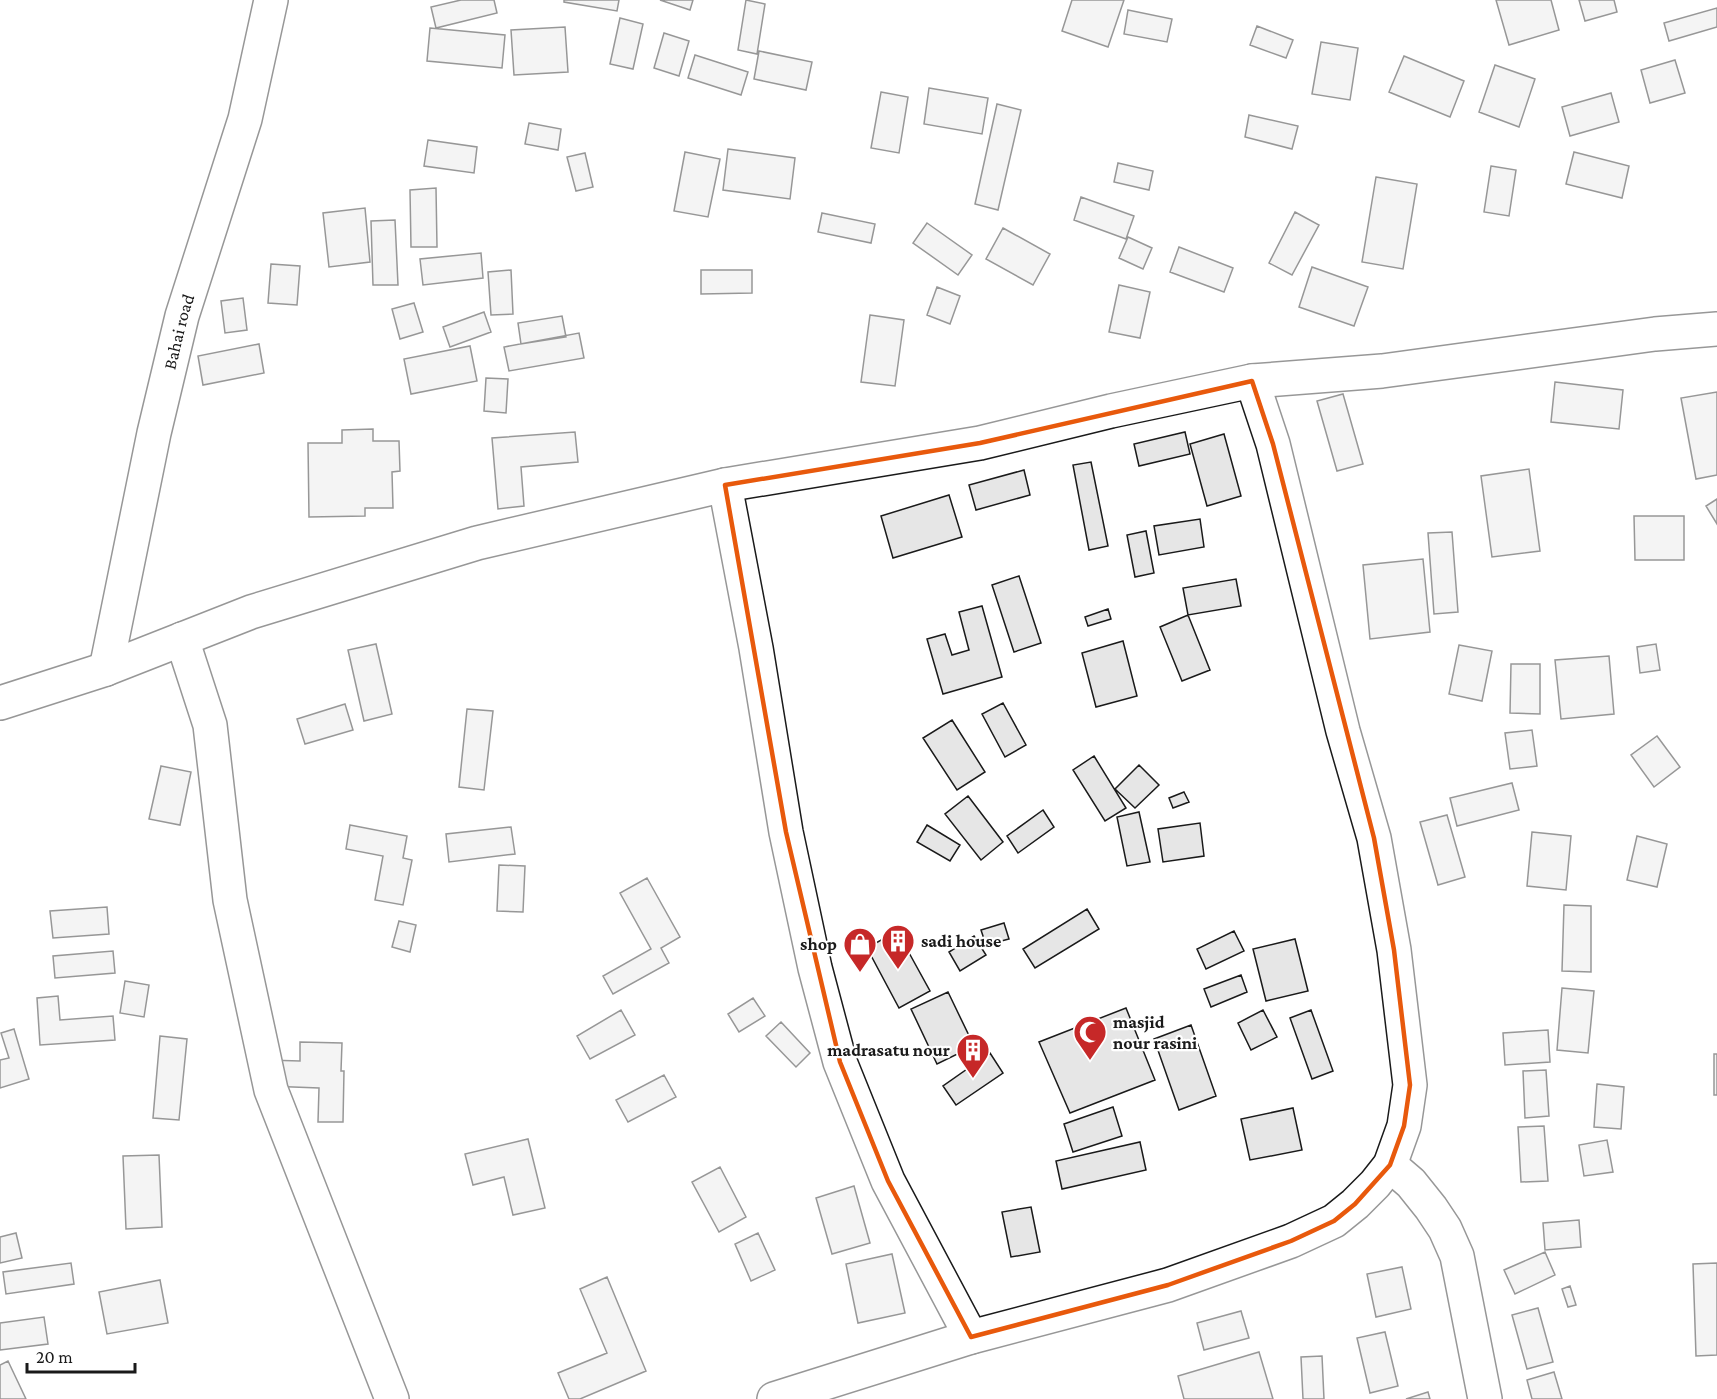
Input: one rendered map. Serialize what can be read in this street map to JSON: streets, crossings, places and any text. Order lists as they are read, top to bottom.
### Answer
{
  "streets": {
    "street": ["Bahai road"]
  },
  "places": {
    "building": ["sadi house", "madrasatu nour"],
    "shop": ["shop"],
    "mosque": ["masjid nour rasini"]
  },
  "scale_bar": "20 m"
}
